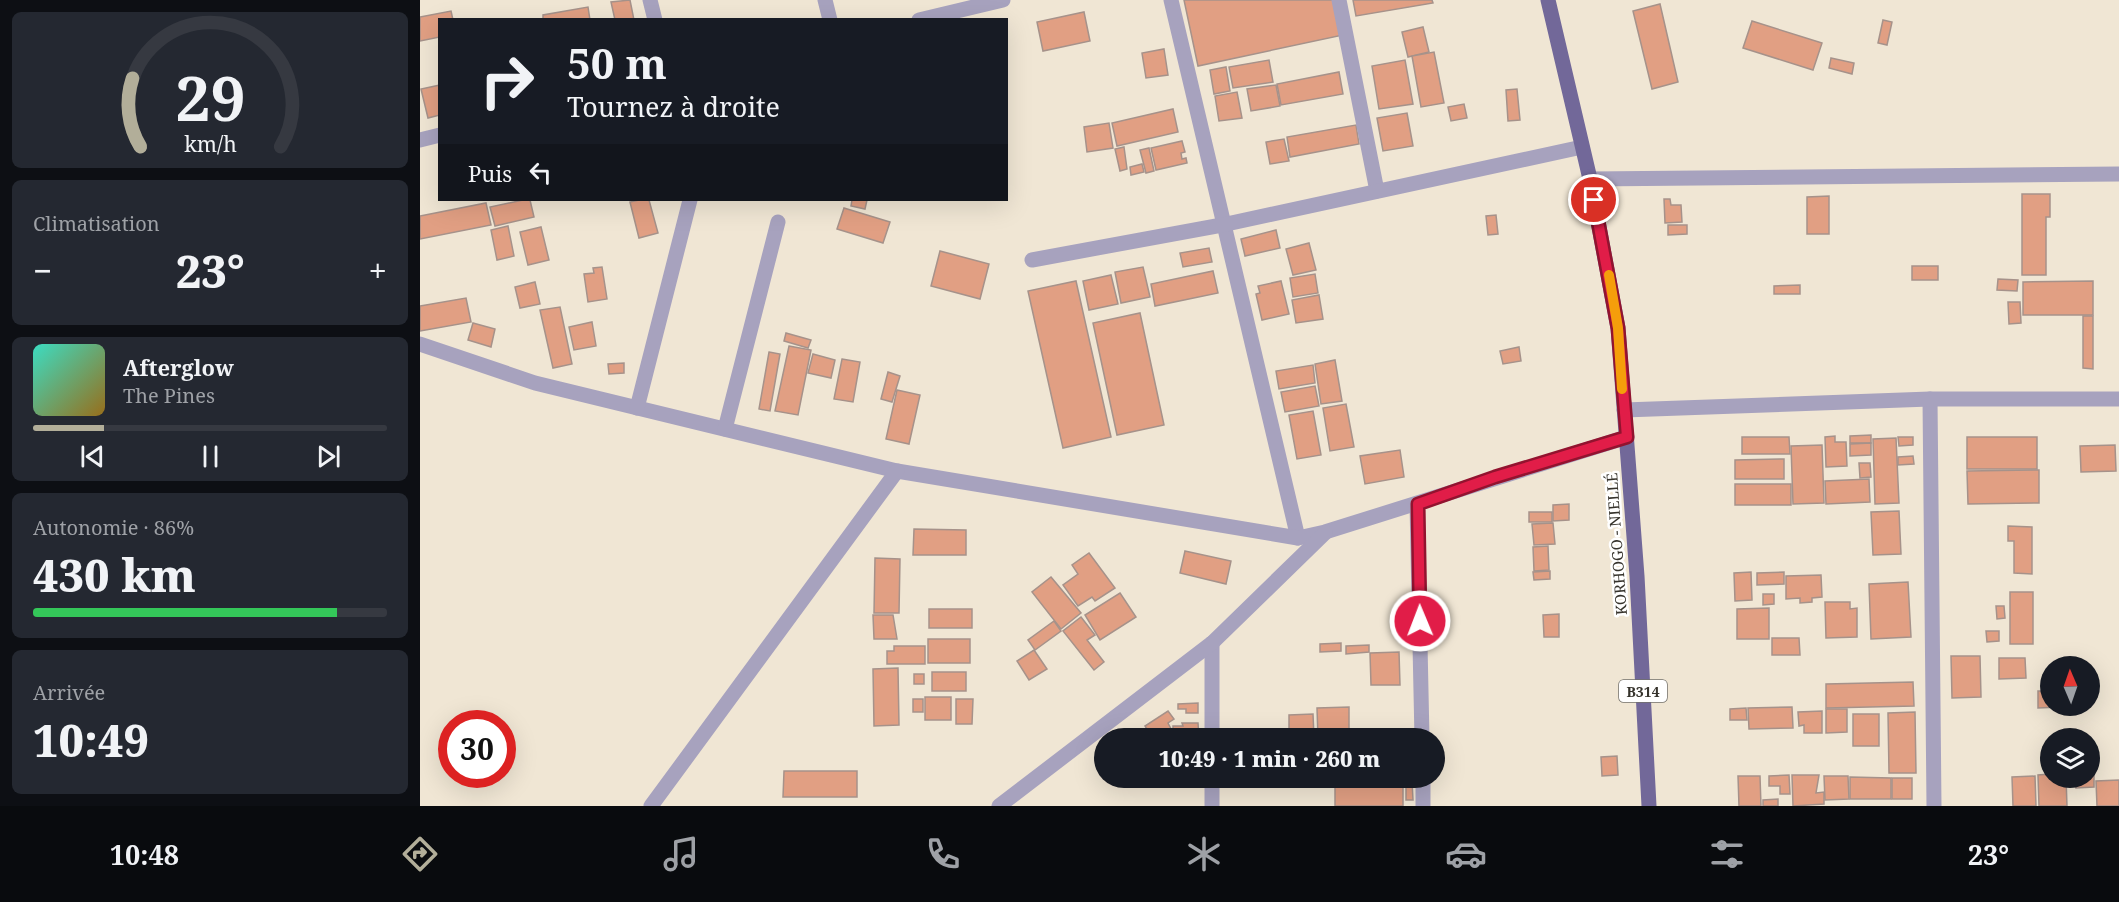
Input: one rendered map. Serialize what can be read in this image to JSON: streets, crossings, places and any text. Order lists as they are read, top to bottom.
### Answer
{
  "streets": {
    "main road": ["KORHOGO - NIELLÉ", "B314"]
  },
  "north": "top",
  "page": {
    "turn": ["50 m", "Tournez à droite"],
    "then": "Puis",
    "tile": [
      "Climatisation",
      ["Autonomie · 86%", "430 km"],
      ["Arrivée", "10:49"]
    ],
    "heat": ["−", "23°", "+"],
    "song": ["Afterglow", "The Pines"],
    "limit": "30",
    "trip": "10:49 · 1 min · 260 m",
    "tabs": ["10:48", "23°"],
    "gauge": ["29", "km/h"]
  }
}
